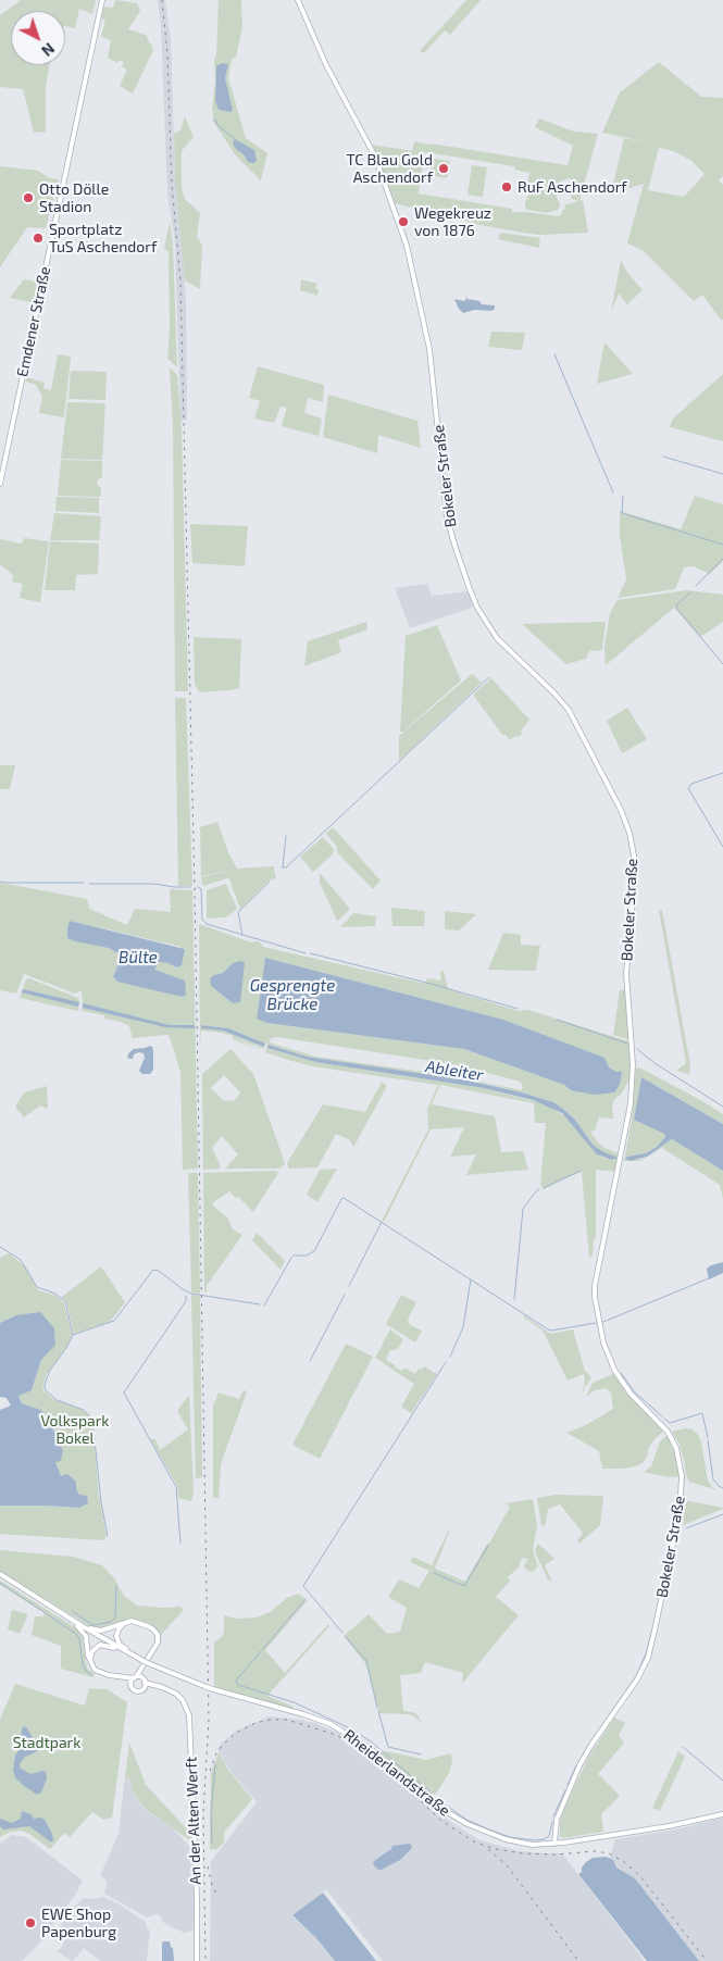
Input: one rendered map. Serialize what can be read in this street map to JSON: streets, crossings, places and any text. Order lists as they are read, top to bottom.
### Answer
{
  "streets": {
    "street": [
      "Emdener Straße",
      "Bokeler Straße",
      "Rheiderlandstraße",
      "An der Alten Werft"
    ]
  },
  "crossings": [
    ["Bokeler Straße", "Rheiderlandstraße"]
  ],
  "water": ["Bülte", "Gesprengte Brücke", "Ableiter"],
  "parks": ["Volkspark Bokel", "Stadtpark"],
  "places": [
    "TC Blau Gold Aschendorf",
    "RuF Aschendorf",
    "Otto Dölle Stadion",
    "Wegekreuz von 1876",
    "Sportplatz TuS Aschendorf",
    "EWE Shop Papenburg"
  ],
  "north": "bottom right"
}
